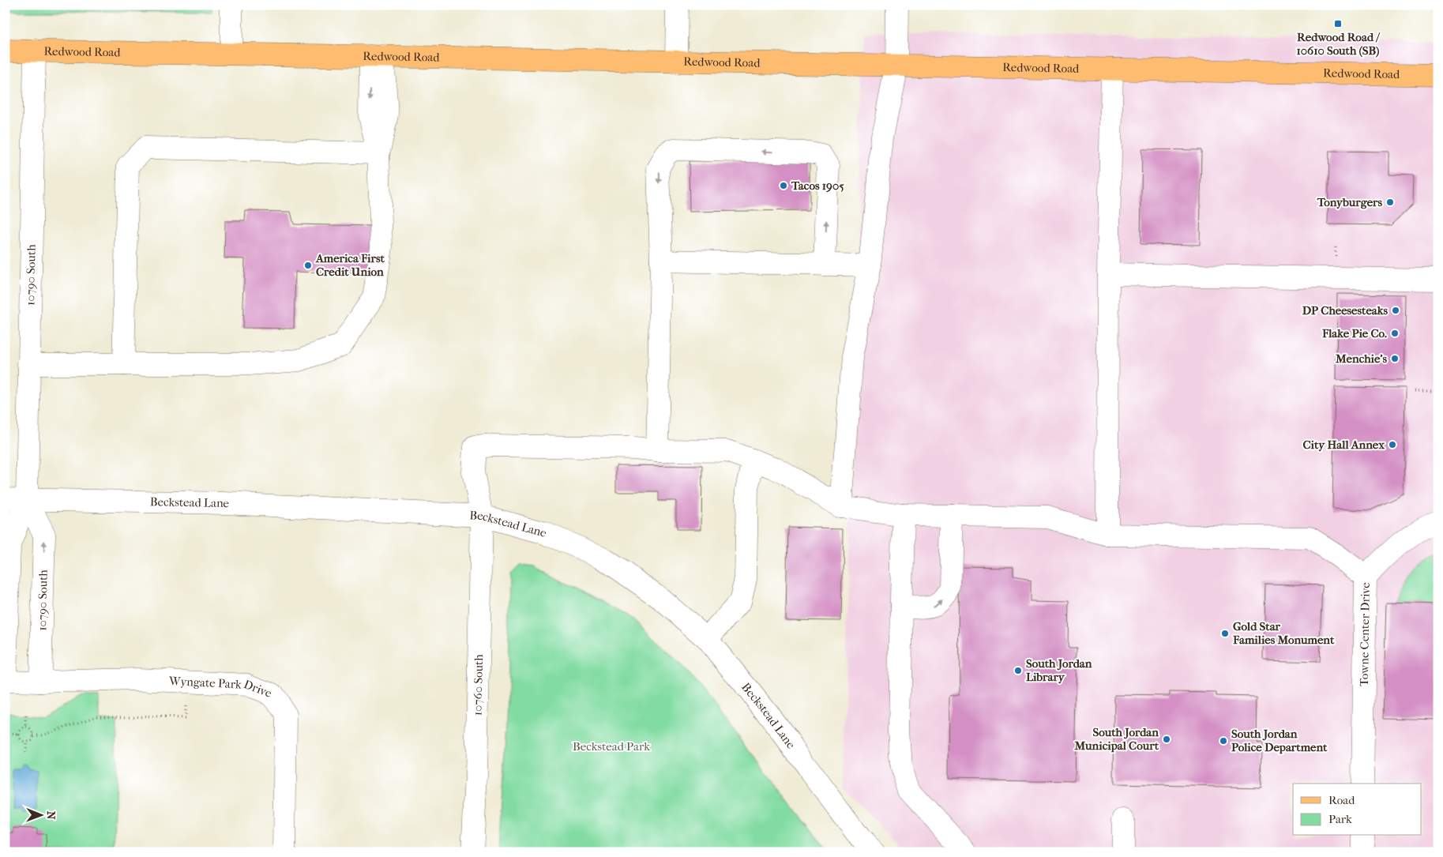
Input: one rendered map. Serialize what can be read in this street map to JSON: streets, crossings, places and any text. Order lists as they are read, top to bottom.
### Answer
{
  "streets": {
    "main road": ["Redwood Road"],
    "street": [
      "10790 South",
      "Beckstead Lane",
      "Towne Center Drive",
      "10760 South",
      "Wyngate Park Drive"
    ]
  },
  "crossings": [
    ["Redwood Road", "10790 South"],
    ["10790 South", "Beckstead Lane"],
    ["10790 South", "Wyngate Park Drive"],
    ["Beckstead Lane", "10760 South"]
  ],
  "parks": ["Beckstead Park"],
  "places": {
    "transit": ["Redwood Road / 10610 South (SB)"],
    "other": [
      "Tacos 1905",
      "Tonyburgers",
      "America First Credit Union",
      "DP Cheesesteaks",
      "Flake Pie Co.",
      "Menchie's",
      "City Hall Annex",
      "Gold Star Families Monument",
      "South Jordan Library",
      "South Jordan Municipal Court",
      "South Jordan Police Department"
    ]
  },
  "legend": ["Road", "Park"],
  "north": "right"
}
